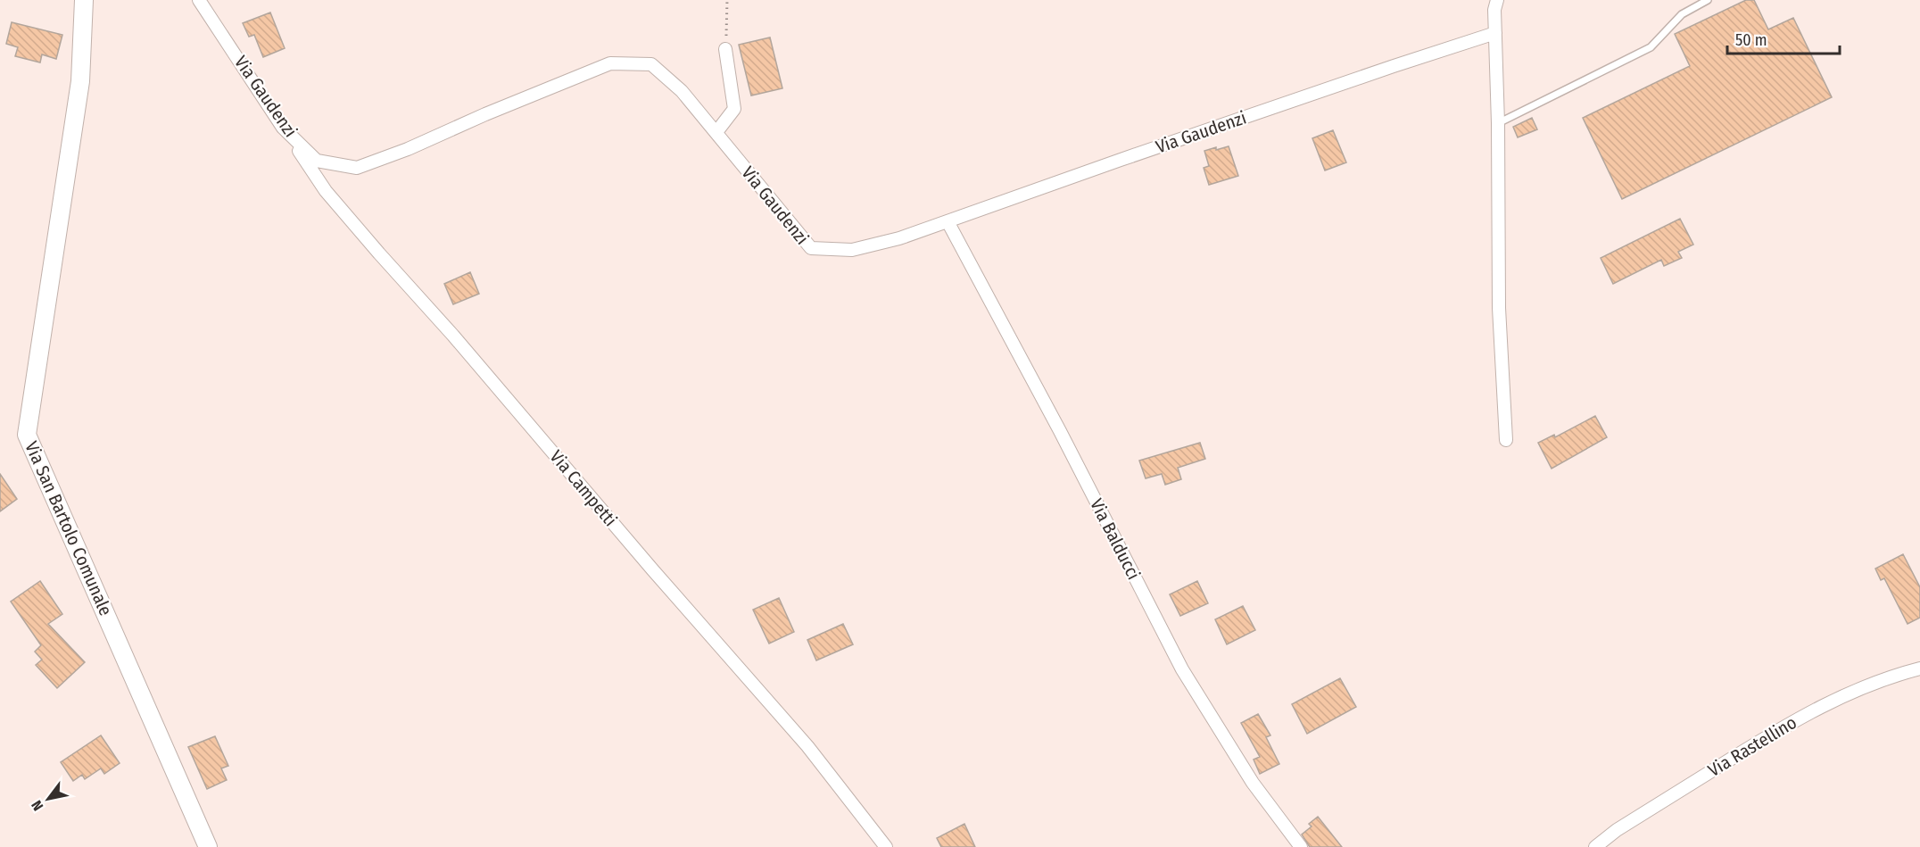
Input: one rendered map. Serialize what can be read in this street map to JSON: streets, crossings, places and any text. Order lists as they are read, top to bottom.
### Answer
{
  "streets": {
    "street": [
      "Via Gaudenzi",
      "Via Campetti",
      "Via San Bartolo Comunale",
      "Via Balducci",
      "Via Rastellino"
    ]
  },
  "crossings": [
    ["Via Gaudenzi", "Via Campetti"],
    ["Via Gaudenzi", "Via Balducci"]
  ],
  "scale_bar": "50 m",
  "north": "bottom left"
}
